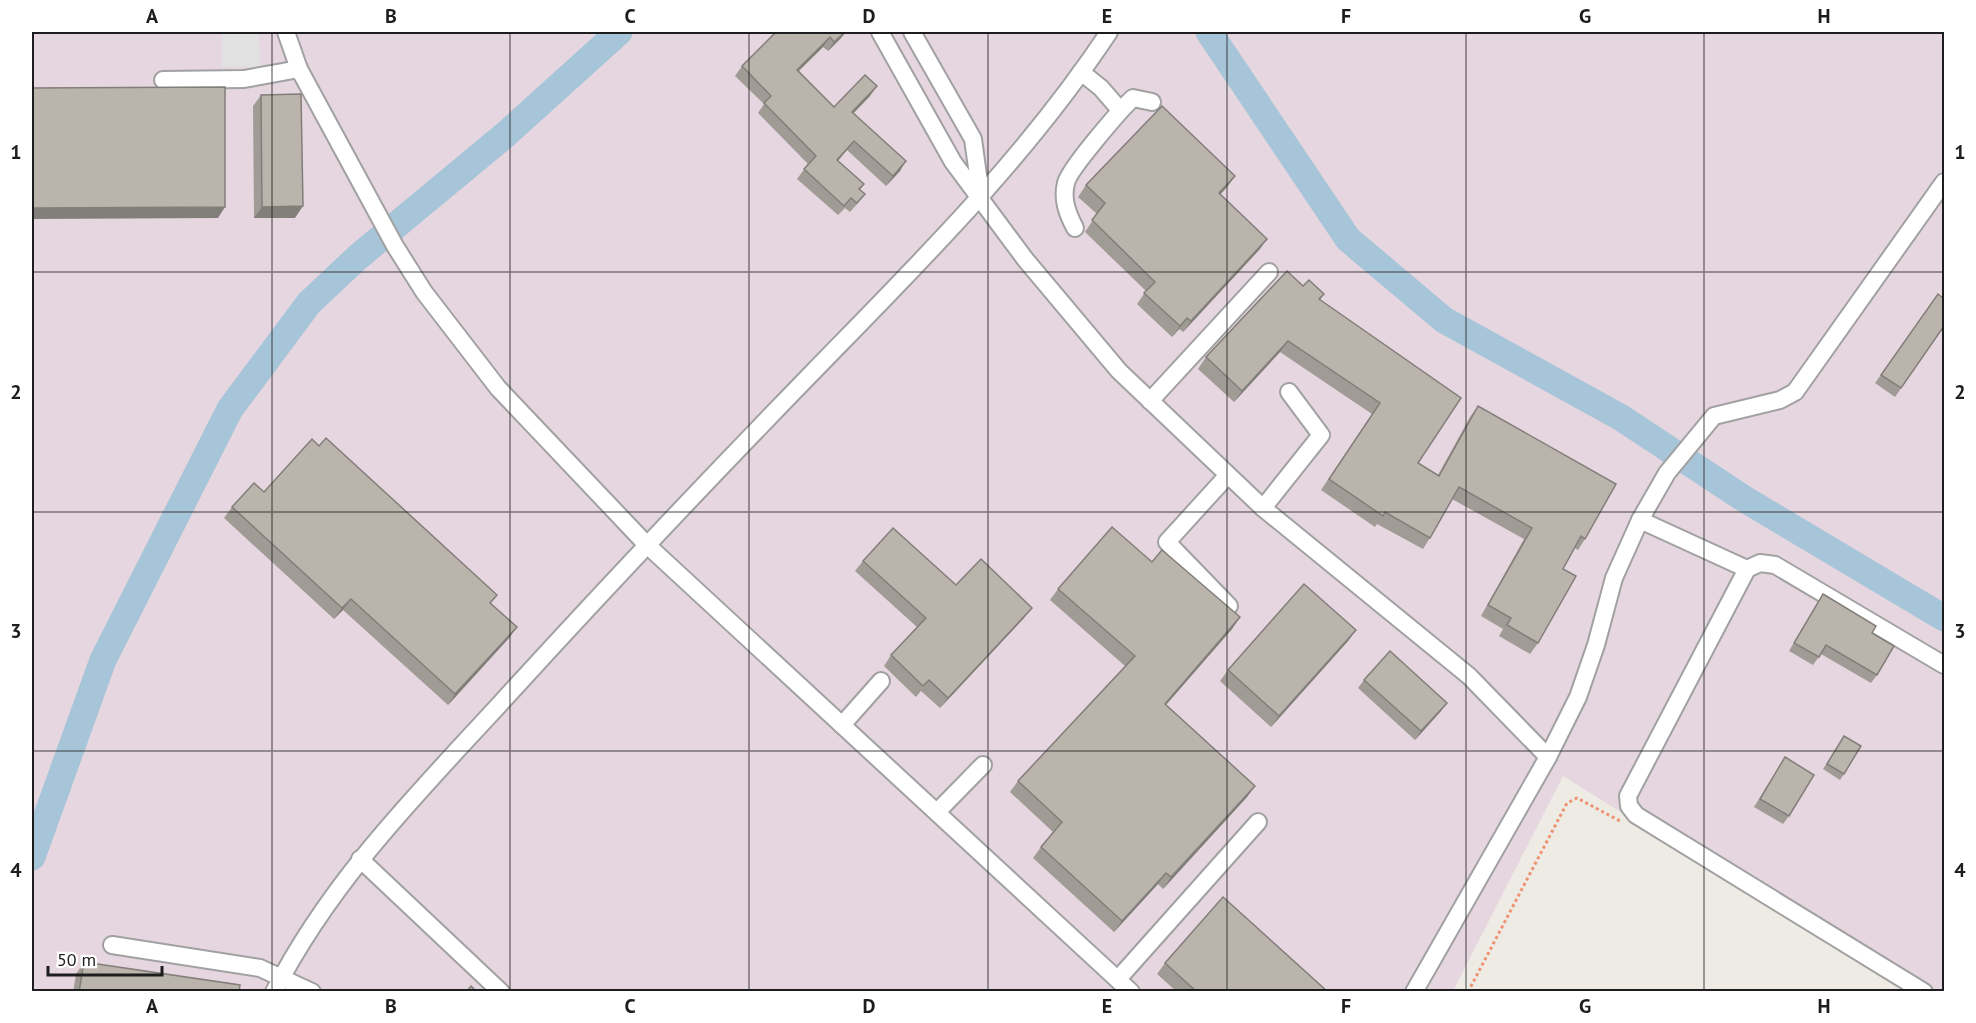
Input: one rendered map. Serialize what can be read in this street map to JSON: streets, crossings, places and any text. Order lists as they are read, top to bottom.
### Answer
{
  "scale_bar": "50 m",
  "grid": {
    "columns": [
      "A",
      "B",
      "C",
      "D",
      "E",
      "F",
      "G",
      "H"
    ],
    "rows": [
      "1",
      "2",
      "3",
      "4"
    ]
  }
}
